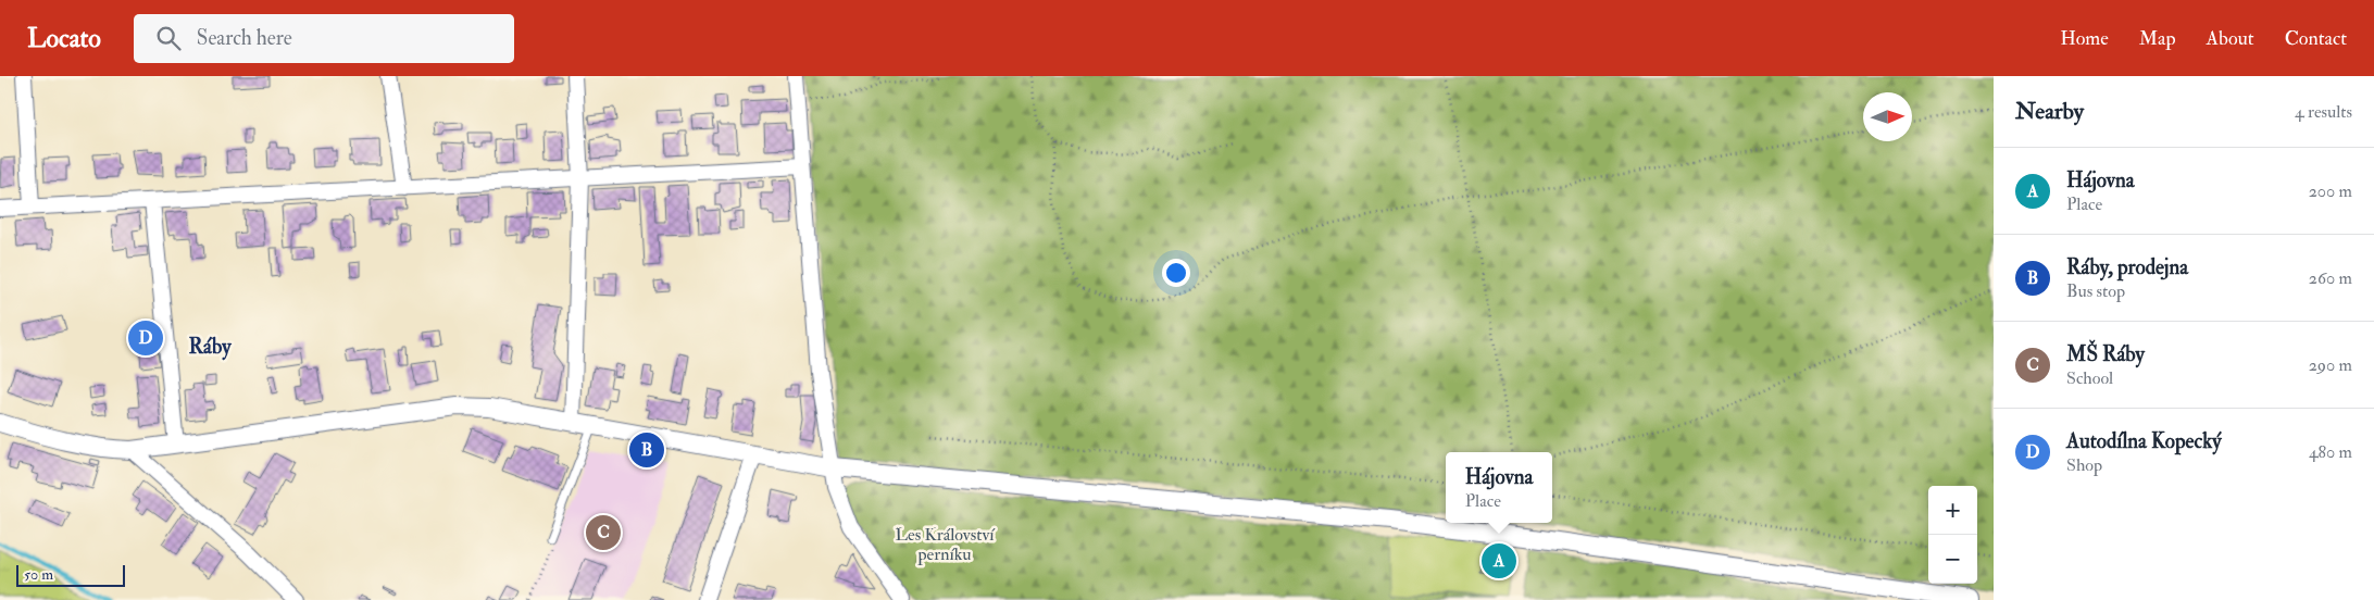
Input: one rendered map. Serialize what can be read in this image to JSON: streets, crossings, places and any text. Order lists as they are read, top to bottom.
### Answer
{
  "districts": ["Ráby"],
  "parks": ["Les Království perníku"],
  "scale_bar": "50 m",
  "north": "right",
  "page": {
    "header": "Locato",
    "search": "Search here",
    "nav": [
      "Home",
      "Map",
      "About",
      "Contact"
    ],
    "heading": ["Nearby", "4 results"],
    "list": [
      {
        "mark": "A",
        "name": "Hájovna",
        "note": "Place",
        "value": "200 m"
      },
      {
        "mark": "B",
        "name": "Ráby, prodejna",
        "note": "Bus stop",
        "value": "260 m"
      },
      {
        "mark": "C",
        "name": "MŠ Ráby",
        "note": "School",
        "value": "290 m"
      },
      {
        "mark": "D",
        "name": "Autodílna Kopecký",
        "note": "Shop",
        "value": "480 m"
      }
    ],
    "pins": [
      "D",
      "B",
      "C",
      "A"
    ],
    "popup": ["Hájovna", "Place"],
    "map_buttons": ["+", "−"],
    "scale": "50 m"
  }
}
